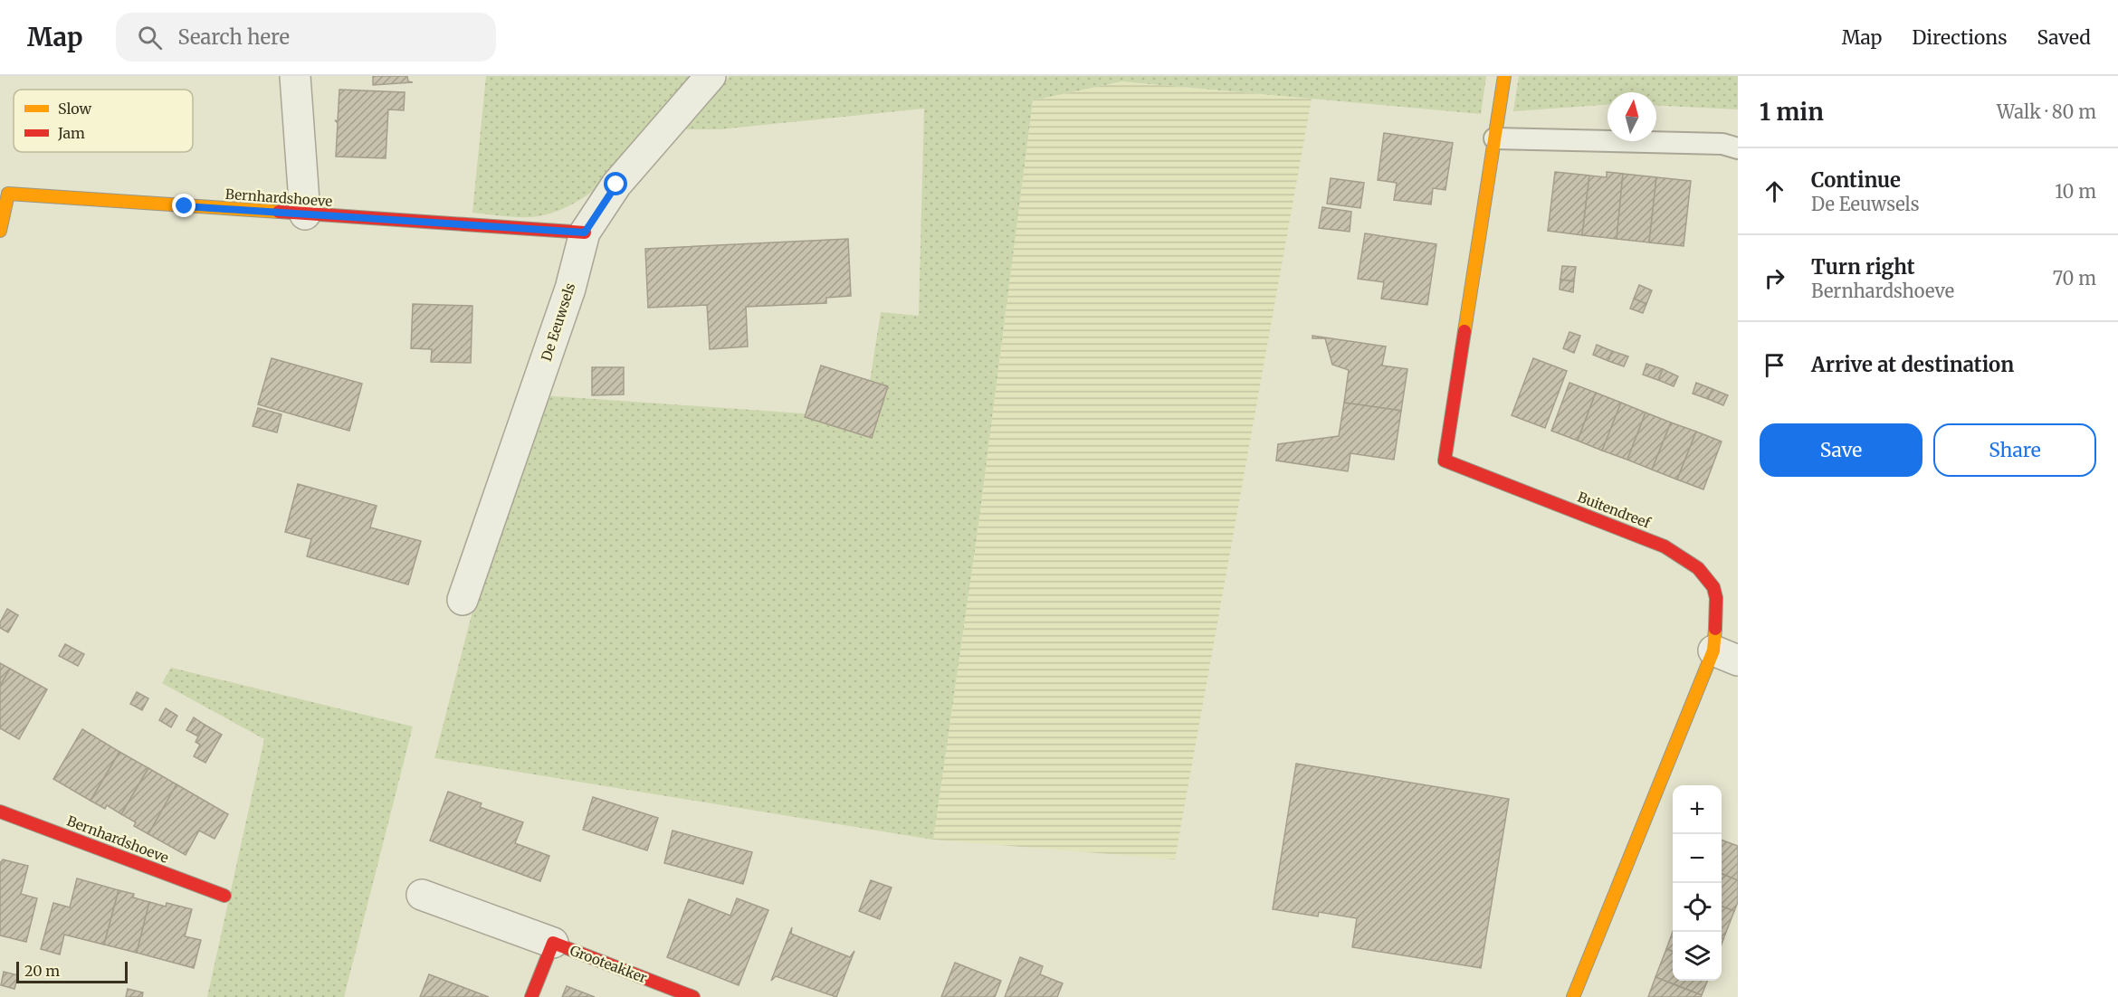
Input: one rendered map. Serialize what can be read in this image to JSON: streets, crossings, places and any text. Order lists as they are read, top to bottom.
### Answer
{
  "streets": {
    "street": [
      "Bernhardshoeve",
      "De Eeuwsels",
      "Buitendreef",
      "Grooteakker"
    ]
  },
  "crossings": [
    ["Bernhardshoeve", "De Eeuwsels"]
  ],
  "legend": ["Slow", "Jam"],
  "scale_bar": "20 m",
  "north": "top",
  "page": {
    "header": "Map",
    "search": "Search here",
    "nav": ["Map", "Directions", "Saved"],
    "heading": ["1 min", "Walk · 80 m"],
    "list": [
      ["Continue", "De Eeuwsels", "10 m"],
      ["Turn right", "Bernhardshoeve", "70 m"],
      "Arrive at destination"
    ],
    "buttons": ["Save", "Share"],
    "map_buttons": ["+", "−"],
    "scale": "20 m"
  }
}
